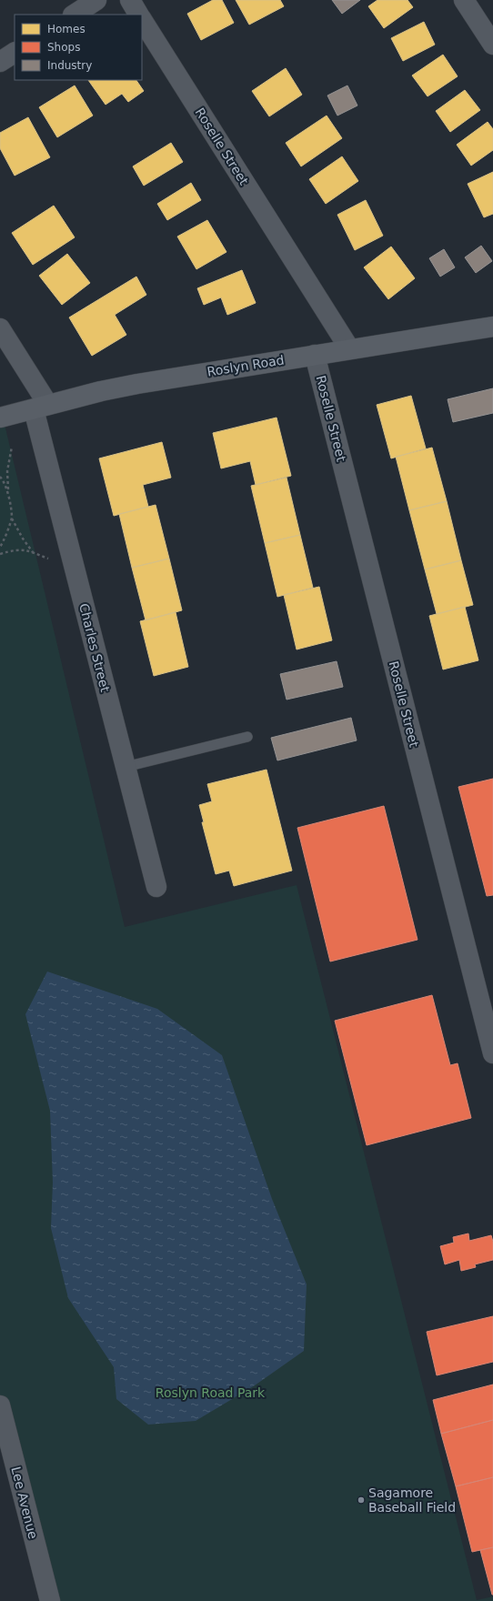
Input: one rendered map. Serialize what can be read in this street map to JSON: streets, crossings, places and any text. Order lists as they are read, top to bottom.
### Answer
{
  "streets": {
    "main road": ["Roslyn Road"],
    "street": ["Roselle Street", "Charles Street", "Lee Avenue"]
  },
  "crossings": [
    ["Roselle Street", "Roslyn Road"],
    ["Roslyn Road", "Charles Street"]
  ],
  "parks": ["Roslyn Road Park"],
  "places": ["Sagamore Baseball Field"],
  "legend": ["Homes", "Shops", "Industry"]
}
